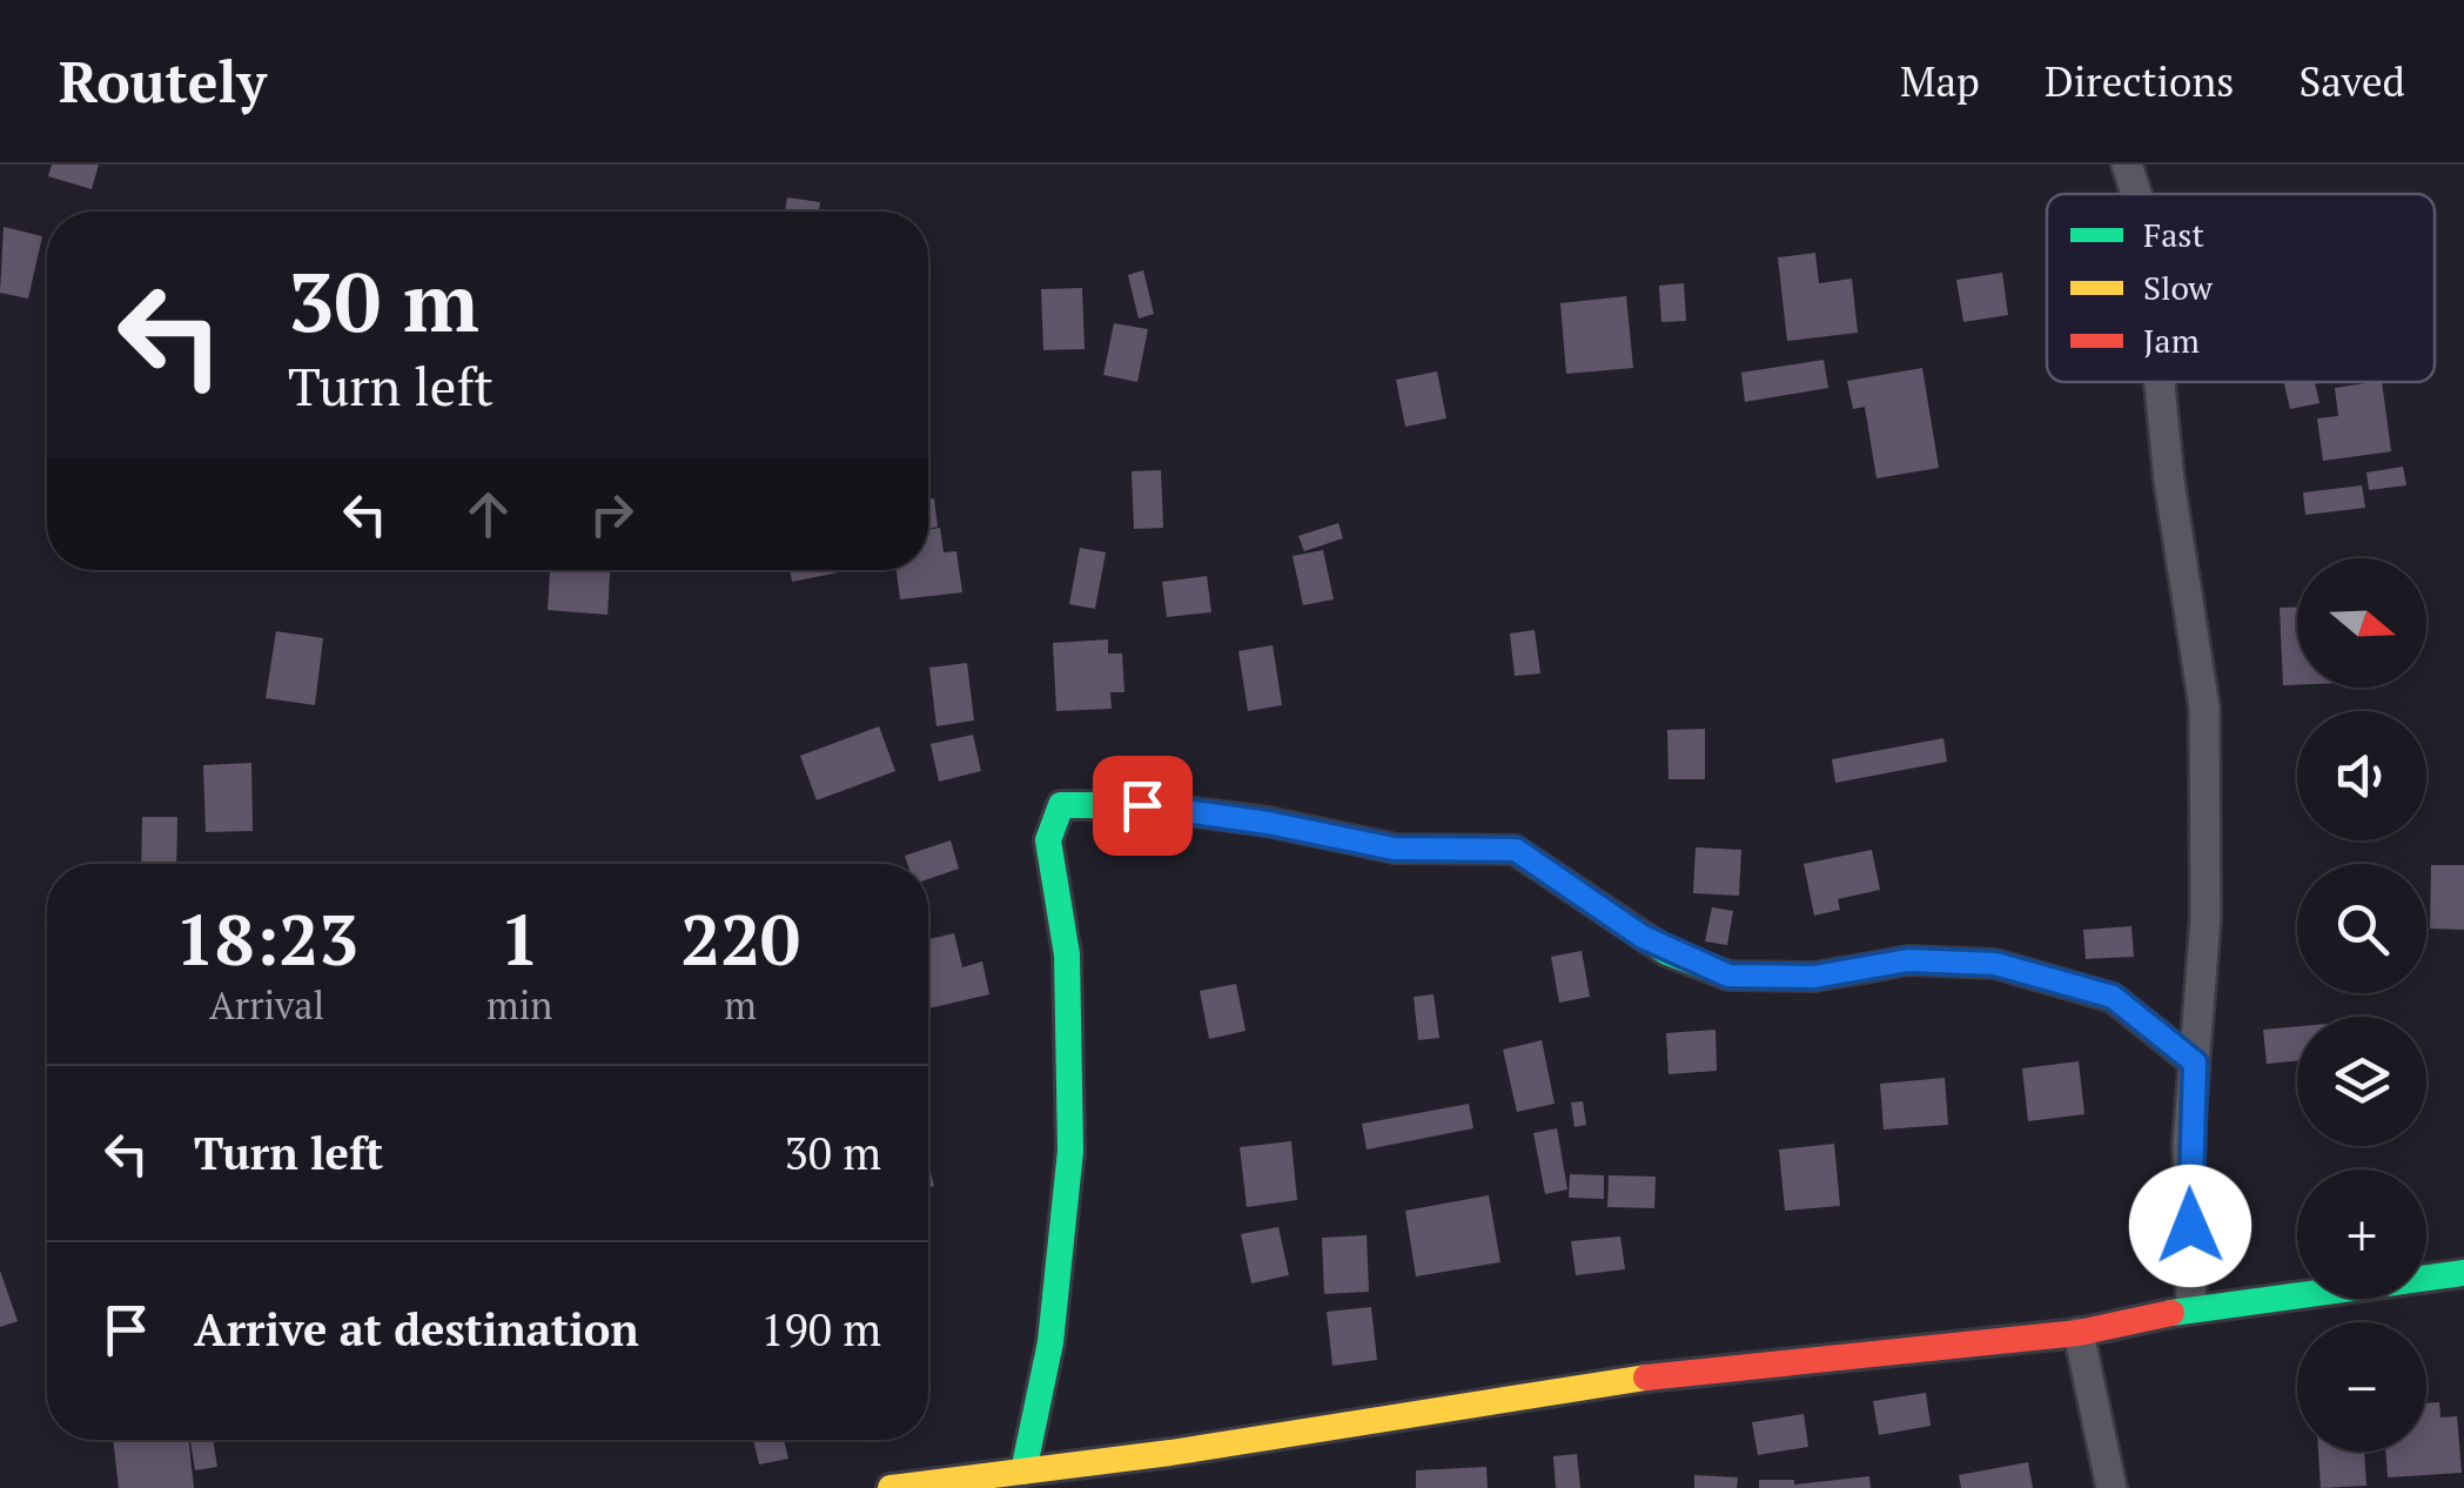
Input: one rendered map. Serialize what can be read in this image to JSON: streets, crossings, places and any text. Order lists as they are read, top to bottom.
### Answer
{
  "legend": ["Fast", "Slow", "Jam"],
  "north": "right",
  "page": {
    "header": "Routely",
    "nav": ["Map", "Directions", "Saved"],
    "turn": ["30 m", "Turn left"],
    "map_buttons": ["+", "−"],
    "eta": [
      "18:23",
      "Arrival",
      "1",
      "min",
      "220",
      "m"
    ],
    "list": [
      {
        "name": "Turn left",
        "value": "30 m"
      },
      {
        "name": "Arrive at destination",
        "value": "190 m"
      }
    ]
  }
}
